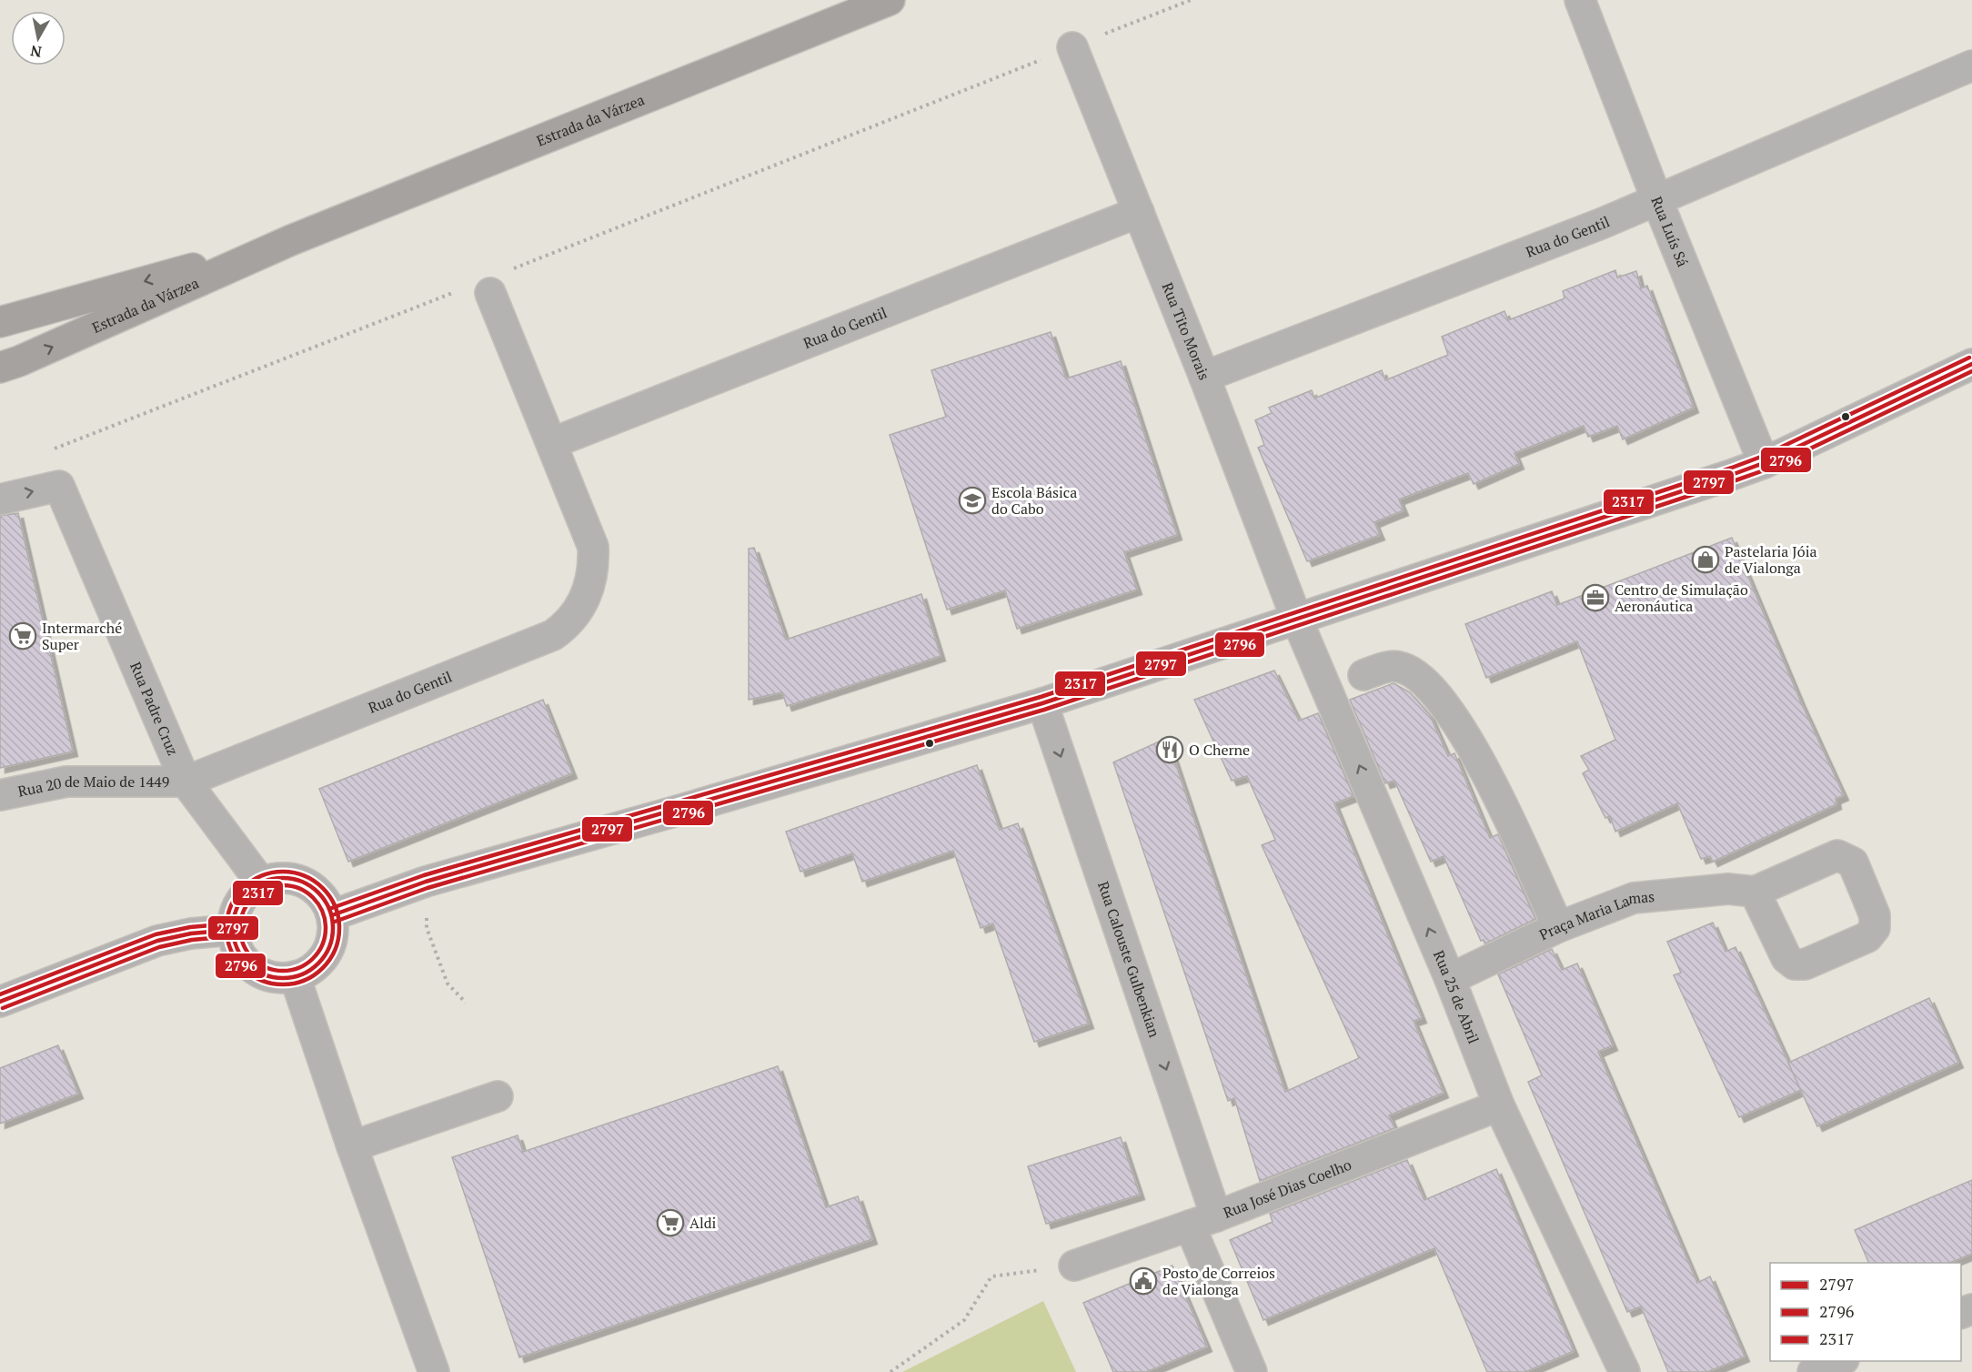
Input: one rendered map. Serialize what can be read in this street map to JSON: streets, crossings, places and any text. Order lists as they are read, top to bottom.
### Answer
{
  "streets": {
    "main road": ["Estrada da Várzea"],
    "street": [
      "Rua Luís Sá",
      "Rua do Gentil",
      "Rua Tito Morais",
      "Rua Padre Cruz",
      "Rua 20 de Maio de 1449",
      "Praça Maria Lamas",
      "Rua Calouste Gulbenkian",
      "Rua 25 de Abril",
      "Rua José Dias Coelho"
    ]
  },
  "crossings": [
    ["Rua Luís Sá", "Rua do Gentil"],
    ["Rua do Gentil", "Rua Tito Morais"],
    ["Rua do Gentil", "Rua Padre Cruz"],
    ["Rua do Gentil", "Rua 20 de Maio de 1449"],
    ["Rua Tito Morais", "Rua 25 de Abril"],
    ["Rua Padre Cruz", "Rua 20 de Maio de 1449"],
    ["Praça Maria Lamas", "Rua 25 de Abril"],
    ["Rua Calouste Gulbenkian", "Rua José Dias Coelho"],
    ["Rua 25 de Abril", "Rua José Dias Coelho"]
  ],
  "one_way": ["Rua Calouste Gulbenkian", "Rua 25 de Abril"],
  "places": {
    "school or university": ["Escola Básica do Cabo"],
    "shop": ["Pastelaria Jóia de Vialonga"],
    "office": ["Centro de Simulação Aeronáutica"],
    "supermarket": ["Intermarché Super", "Aldi"],
    "restaurant": ["O Cherne"],
    "public building": ["Posto de Correios de Vialonga"]
  },
  "lines": ["transit line 2317", "transit line 2797", "transit line 2796"],
  "legend": ["2797", "2796", "2317"],
  "north": "bottom"
}
